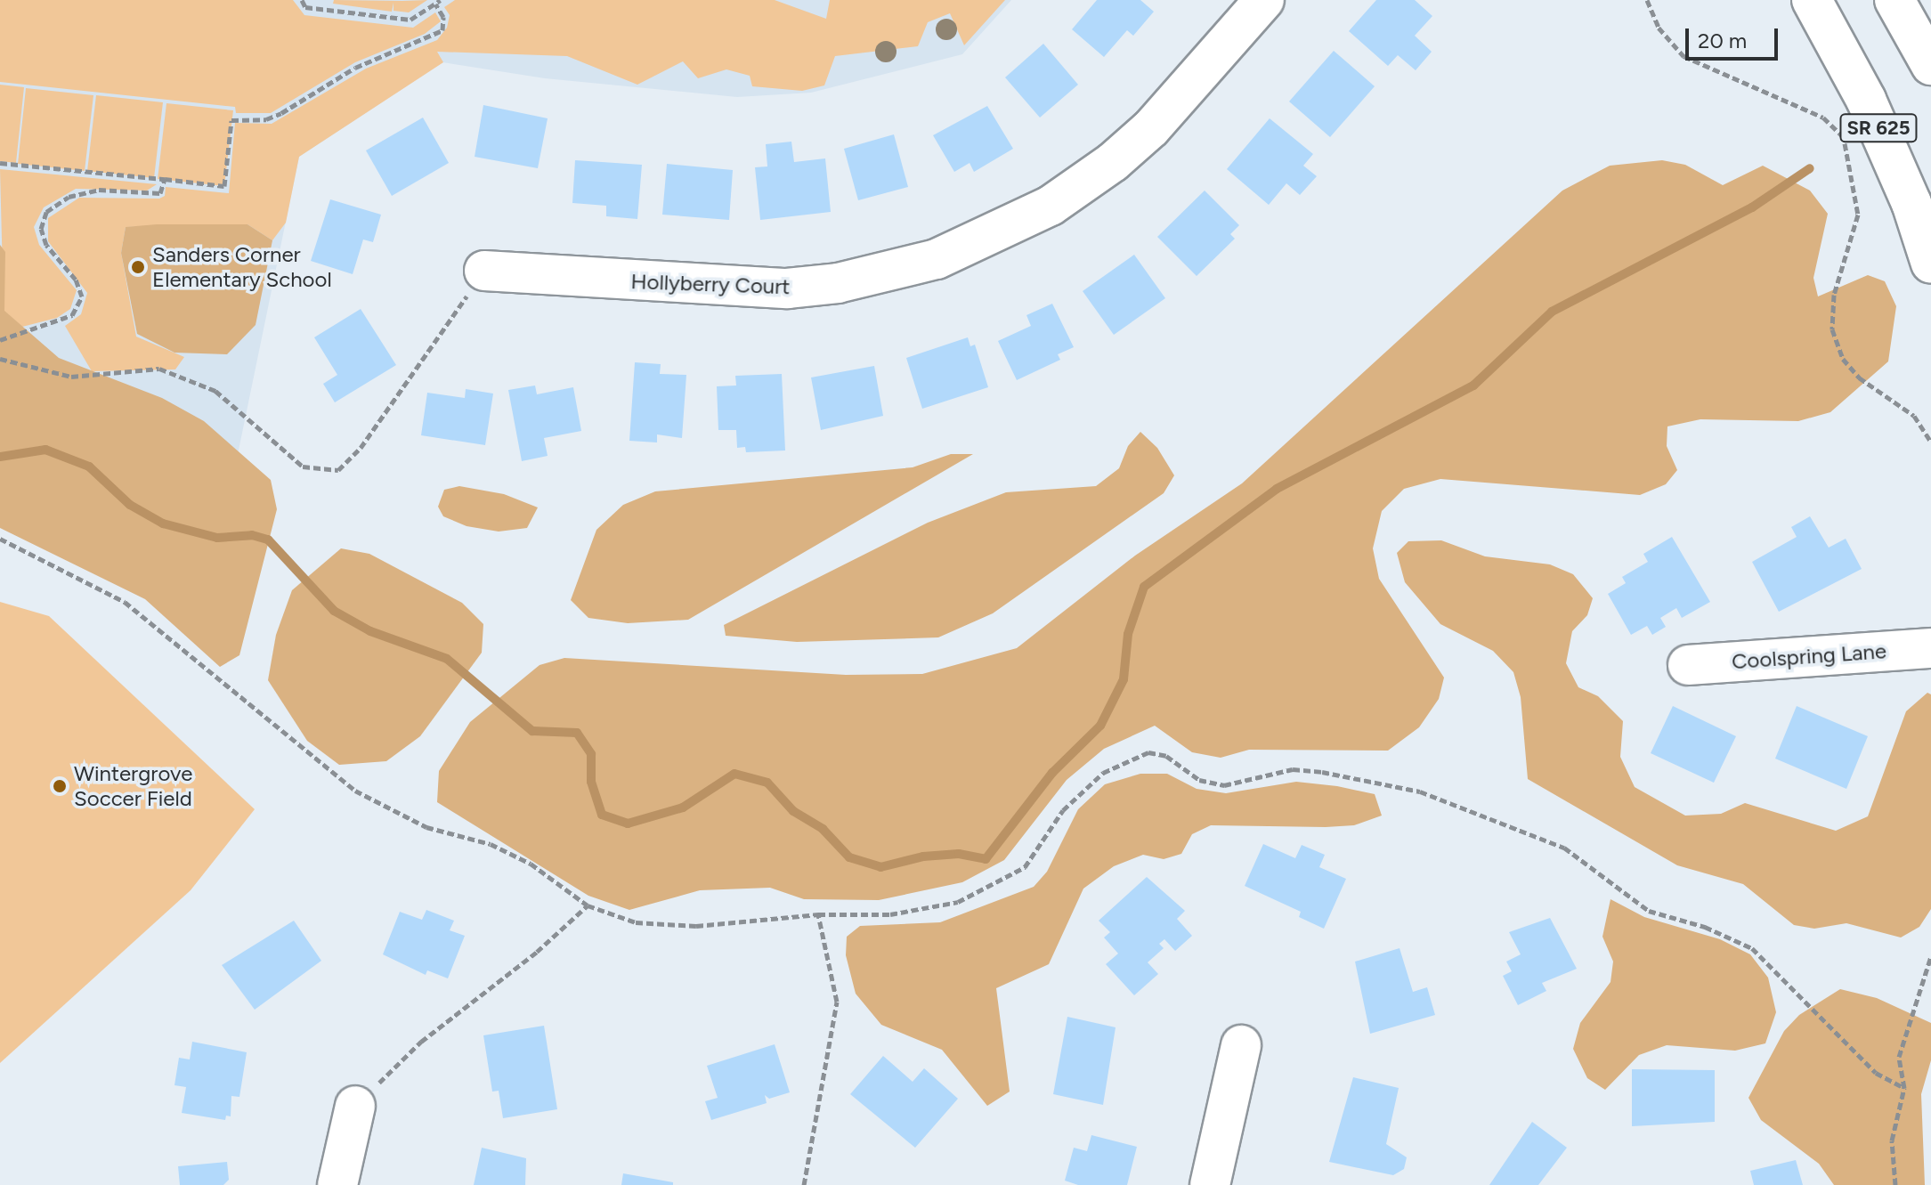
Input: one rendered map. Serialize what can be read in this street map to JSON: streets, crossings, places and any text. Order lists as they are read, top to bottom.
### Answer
{
  "streets": {
    "street": ["SR 625", "Hollyberry Court", "Coolspring Lane"]
  },
  "places": ["Sanders Corner Elementary School", "Wintergrove Soccer Field"],
  "scale_bar": "20 m"
}
